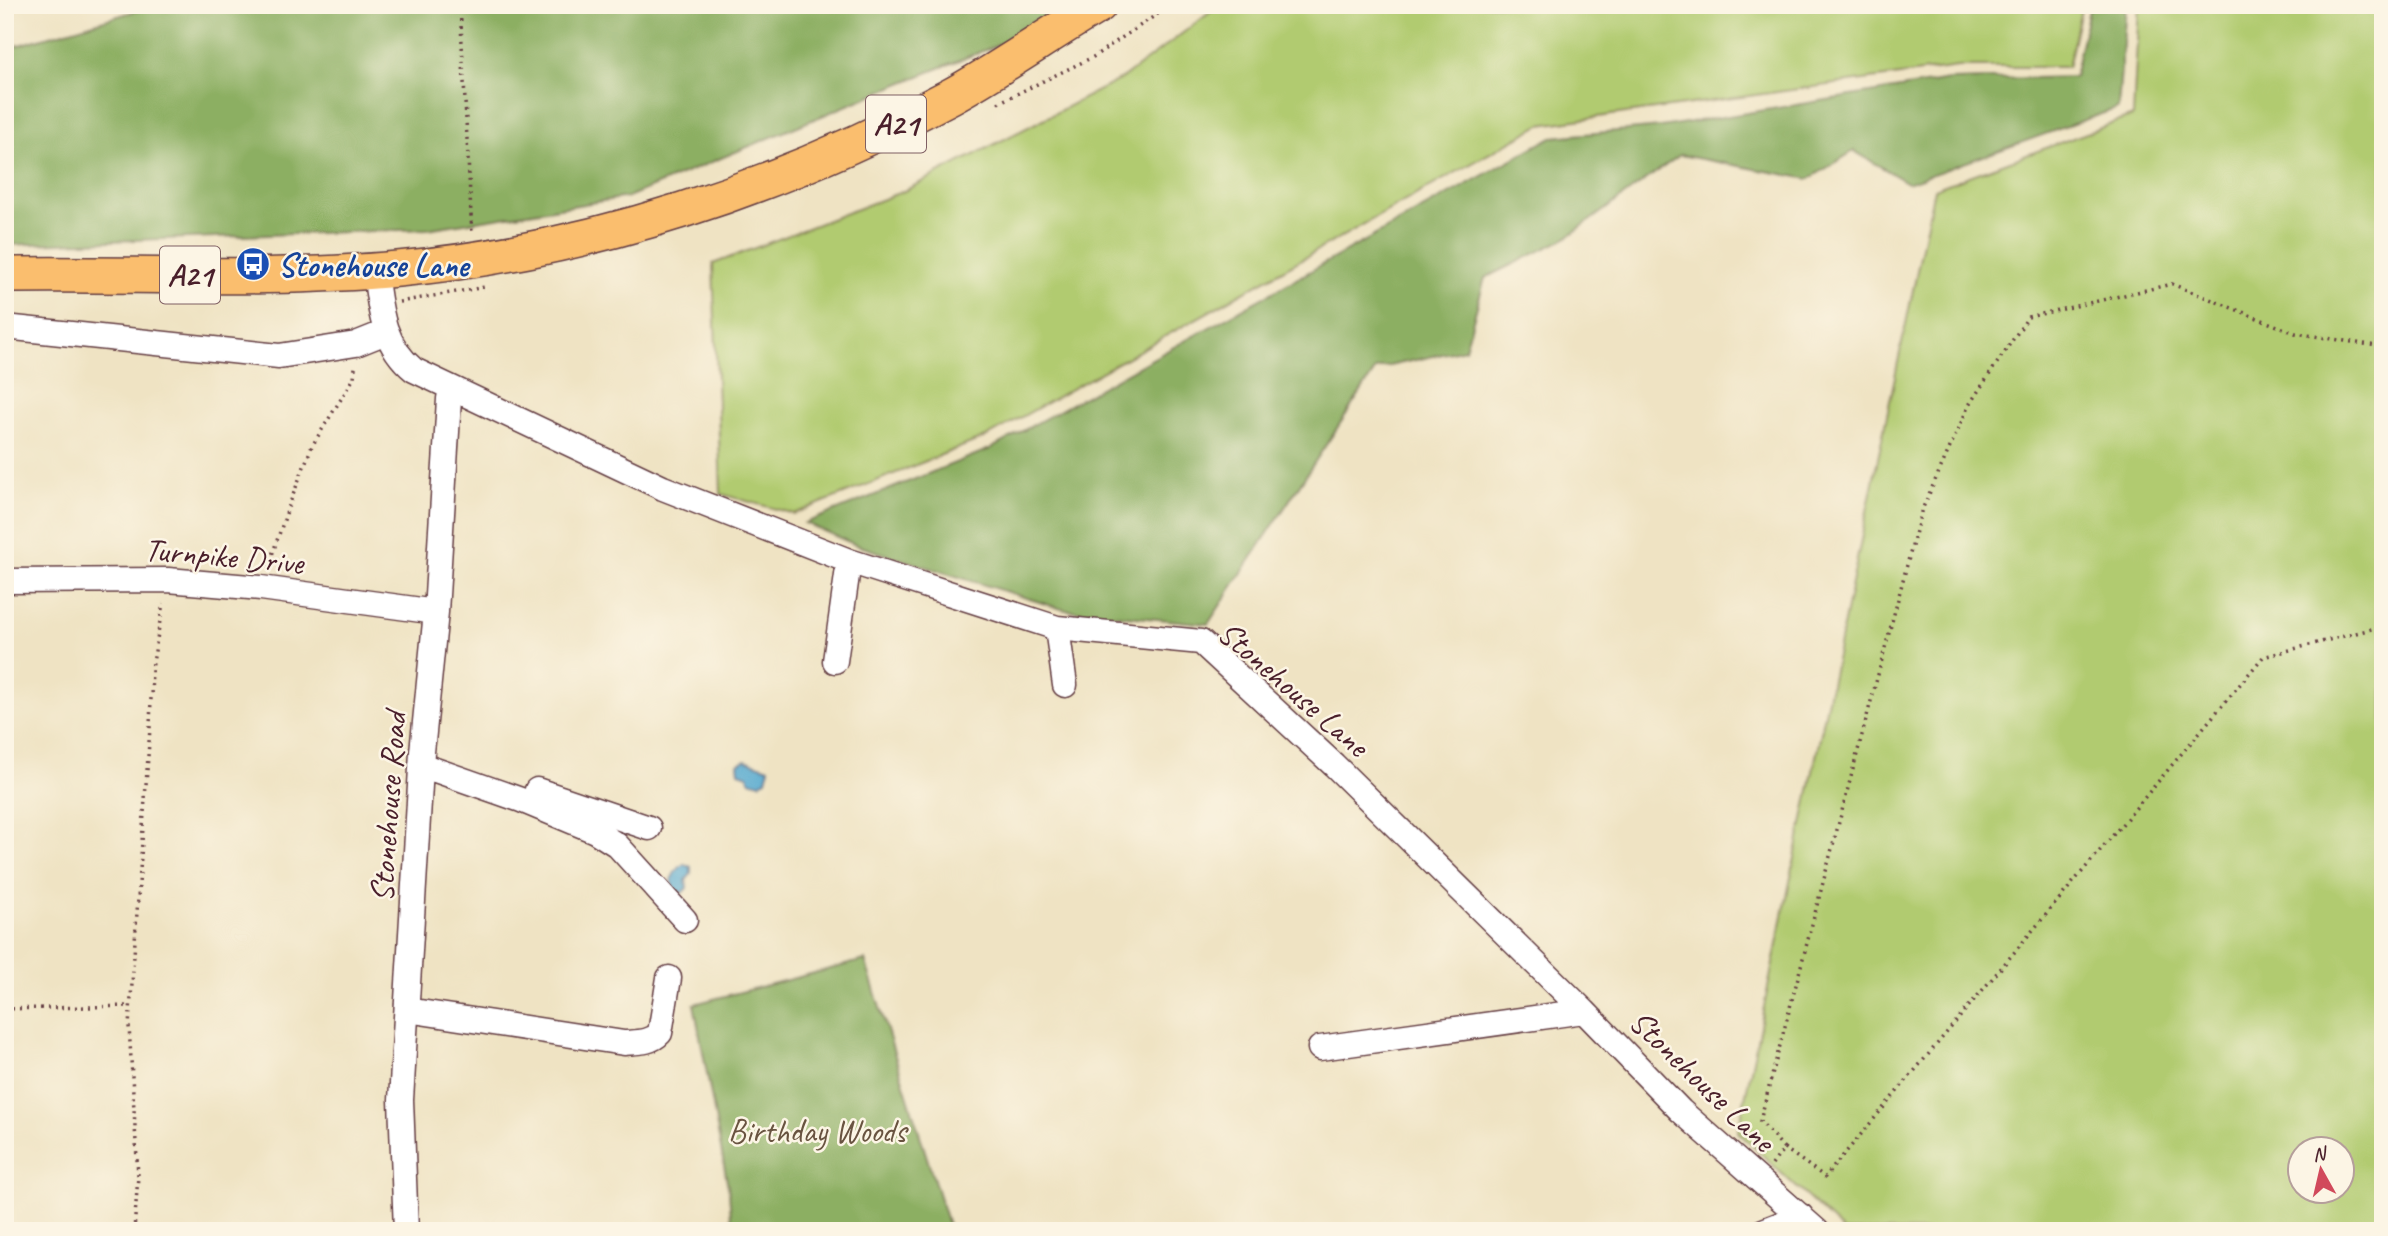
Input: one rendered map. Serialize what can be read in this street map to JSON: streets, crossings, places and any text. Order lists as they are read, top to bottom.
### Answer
{
  "streets": {
    "highway": ["A21"],
    "street": ["Turnpike Drive", "Stonehouse Lane", "Stonehouse Road"]
  },
  "crossings": [
    ["A21", "Stonehouse Lane"],
    ["Turnpike Drive", "Stonehouse Road"],
    ["Stonehouse Lane", "Stonehouse Road"]
  ],
  "parks": ["Birthday Woods"],
  "places": {
    "bus stop": ["Stonehouse Lane"]
  },
  "north": "top"
}
